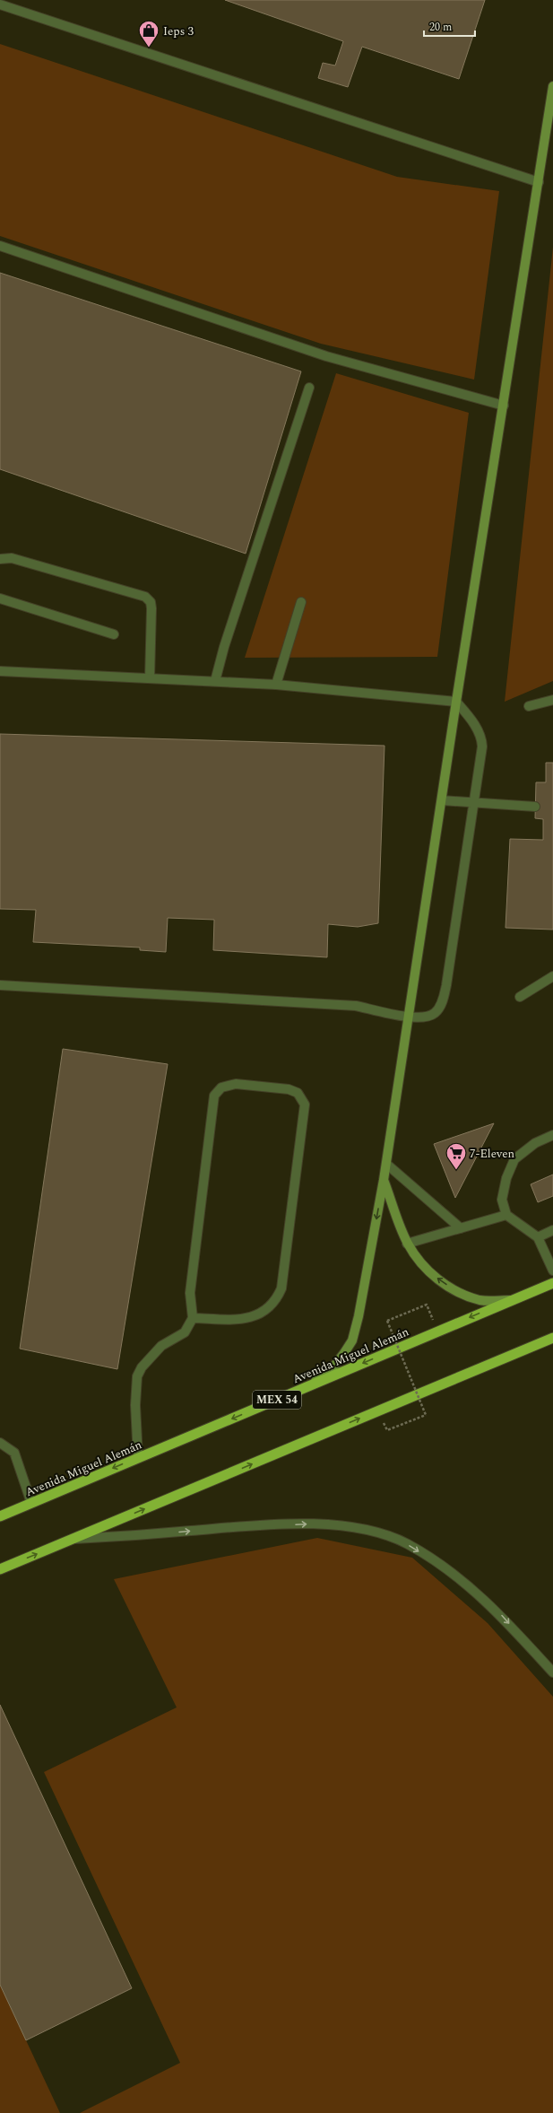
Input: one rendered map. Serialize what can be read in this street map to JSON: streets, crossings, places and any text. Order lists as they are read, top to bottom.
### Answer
{
  "streets": {
    "highway": ["Avenida Miguel Alemán", "MEX 54"]
  },
  "places": {
    "shop": ["Ieps 3"],
    "supermarket": ["7-Eleven"]
  },
  "scale_bar": "20 m"
}
